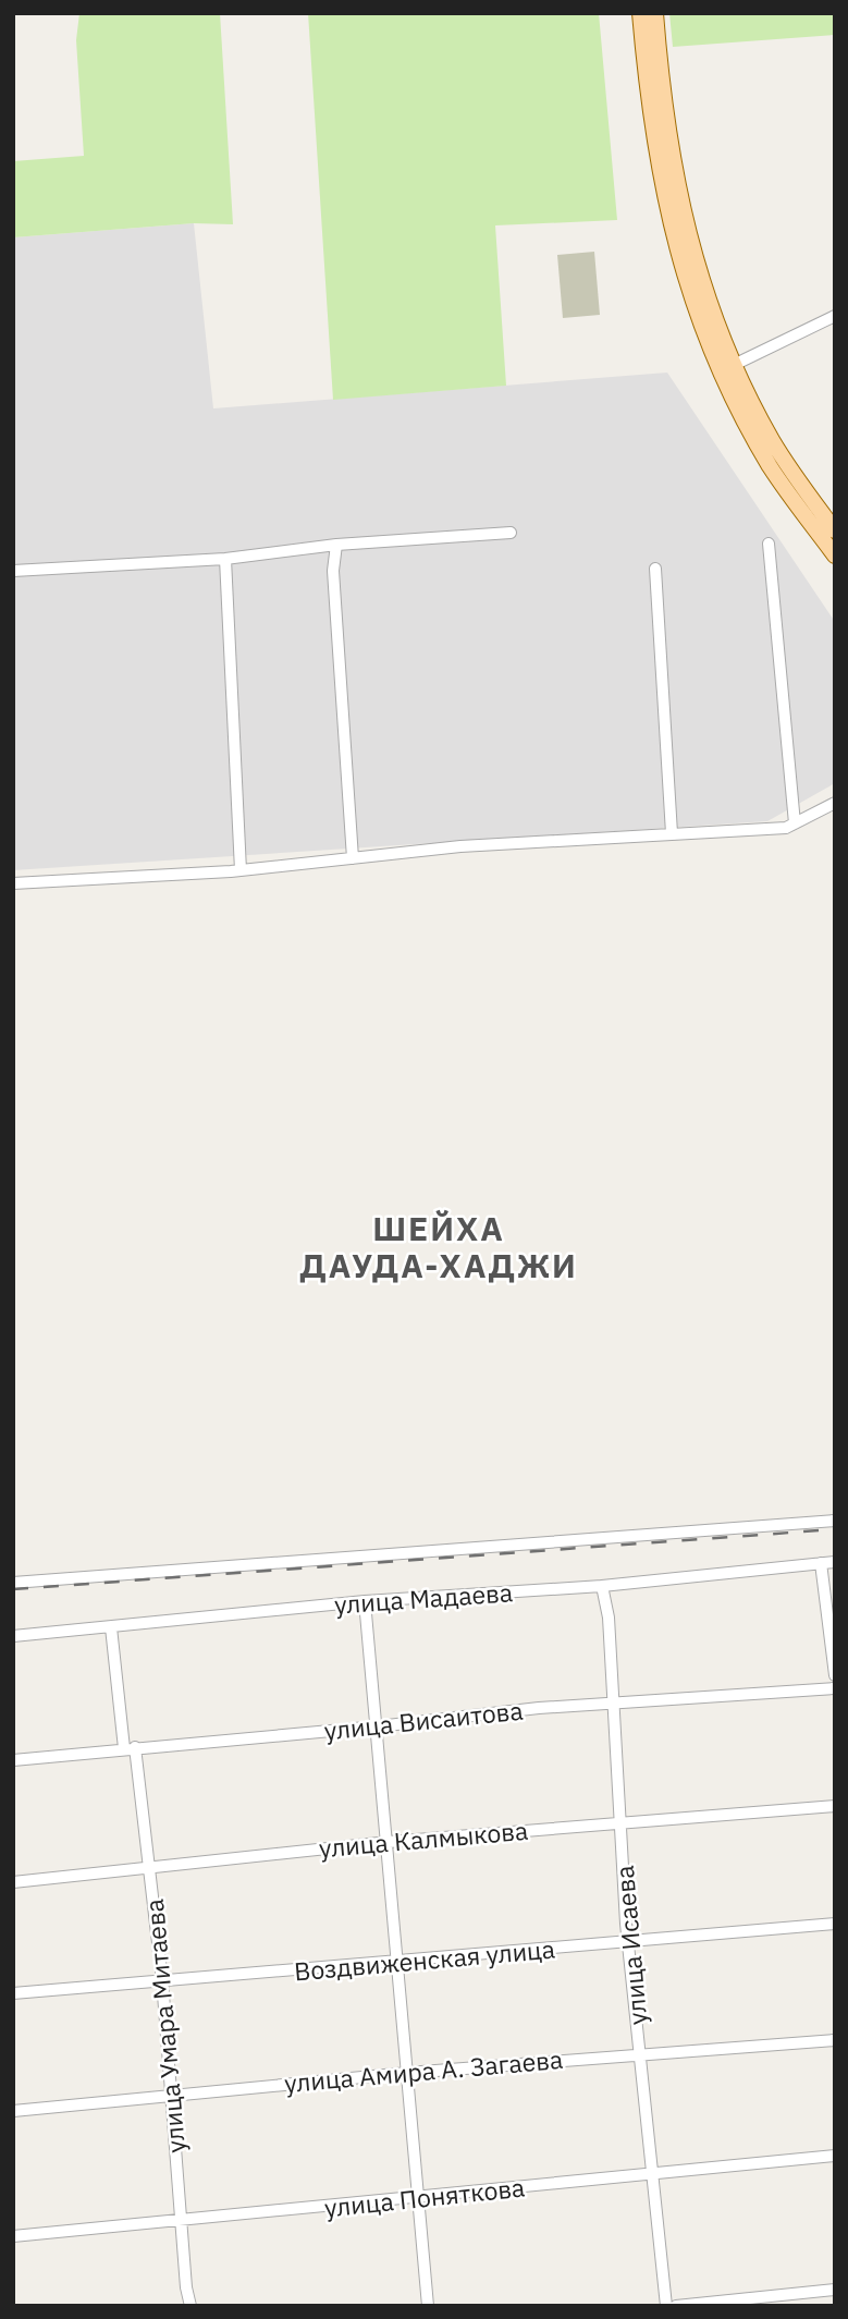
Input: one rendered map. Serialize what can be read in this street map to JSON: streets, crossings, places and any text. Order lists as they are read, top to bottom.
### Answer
{
  "streets": {
    "street": [
      "улица Мадаева",
      "улица Висаитова",
      "улица Калмыкова",
      "улица Исаева",
      "Воздвиженская улица",
      "улица Умара Митаева",
      "улица Амира А. Загаева",
      "улица Поняткова"
    ]
  },
  "crossings": [
    ["улица Мадаева", "улица Исаева"],
    ["улица Мадаева", "улица Умара Митаева"],
    ["улица Висаитова", "улица Исаева"],
    ["улица Висаитова", "улица Умара Митаева"],
    ["улица Калмыкова", "улица Исаева"],
    ["улица Калмыкова", "улица Умара Митаева"],
    ["улица Исаева", "Воздвиженская улица"],
    ["улица Исаева", "улица Амира А. Загаева"],
    ["улица Исаева", "улица Поняткова"],
    ["Воздвиженская улица", "улица Умара Митаева"],
    ["улица Умара Митаева", "улица Амира А. Загаева"],
    ["улица Умара Митаева", "улица Поняткова"]
  ],
  "districts": ["ШЕЙХА ДАУДА-ХАДЖИ"]
}
